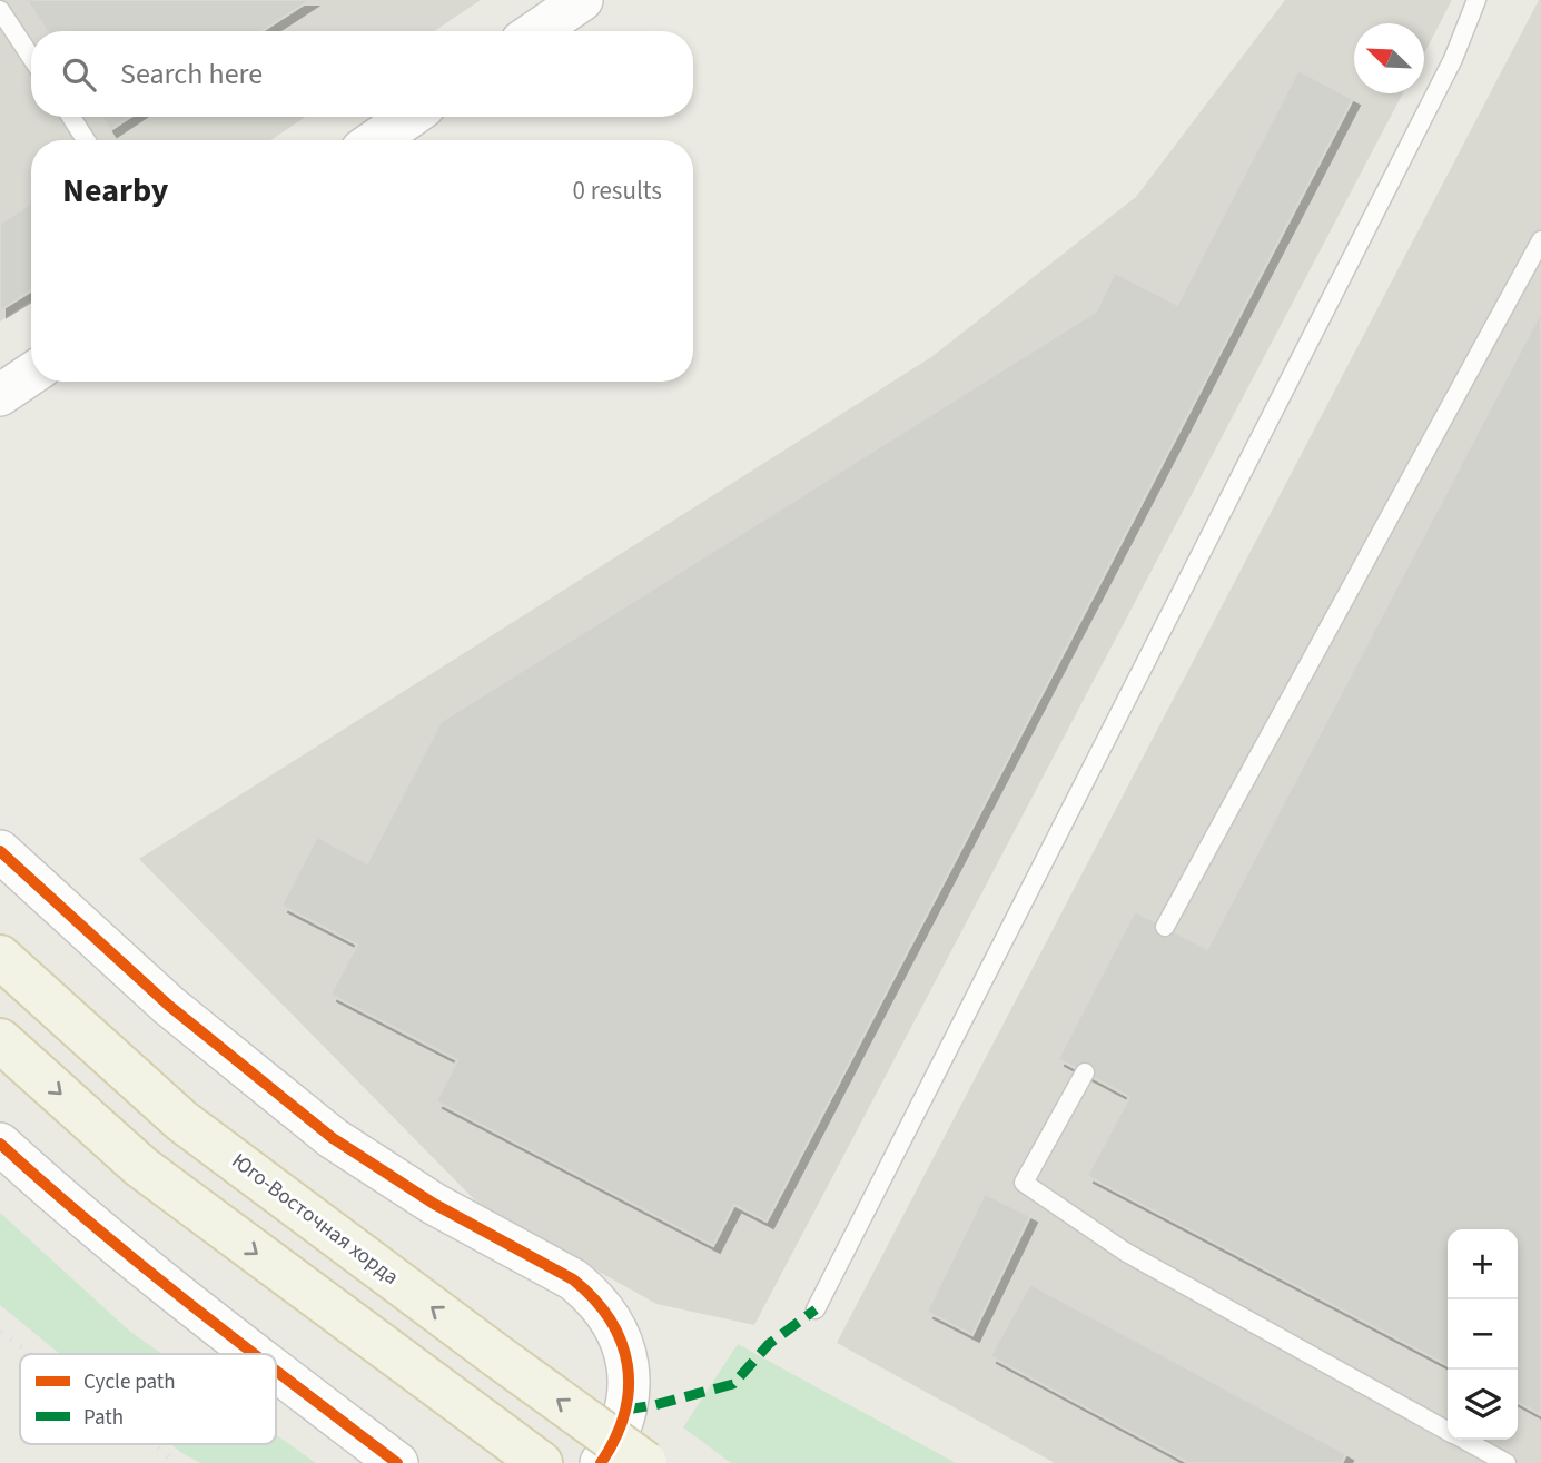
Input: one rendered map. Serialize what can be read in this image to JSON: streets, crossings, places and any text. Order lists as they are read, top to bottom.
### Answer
{
  "streets": {
    "main road": ["Юго-Восточная хорда"]
  },
  "legend": ["Cycle path", "Path"],
  "north": "top left",
  "page": {
    "search": "Search here",
    "heading": ["Nearby", "0 results"],
    "map_buttons": ["+", "−"]
  }
}
